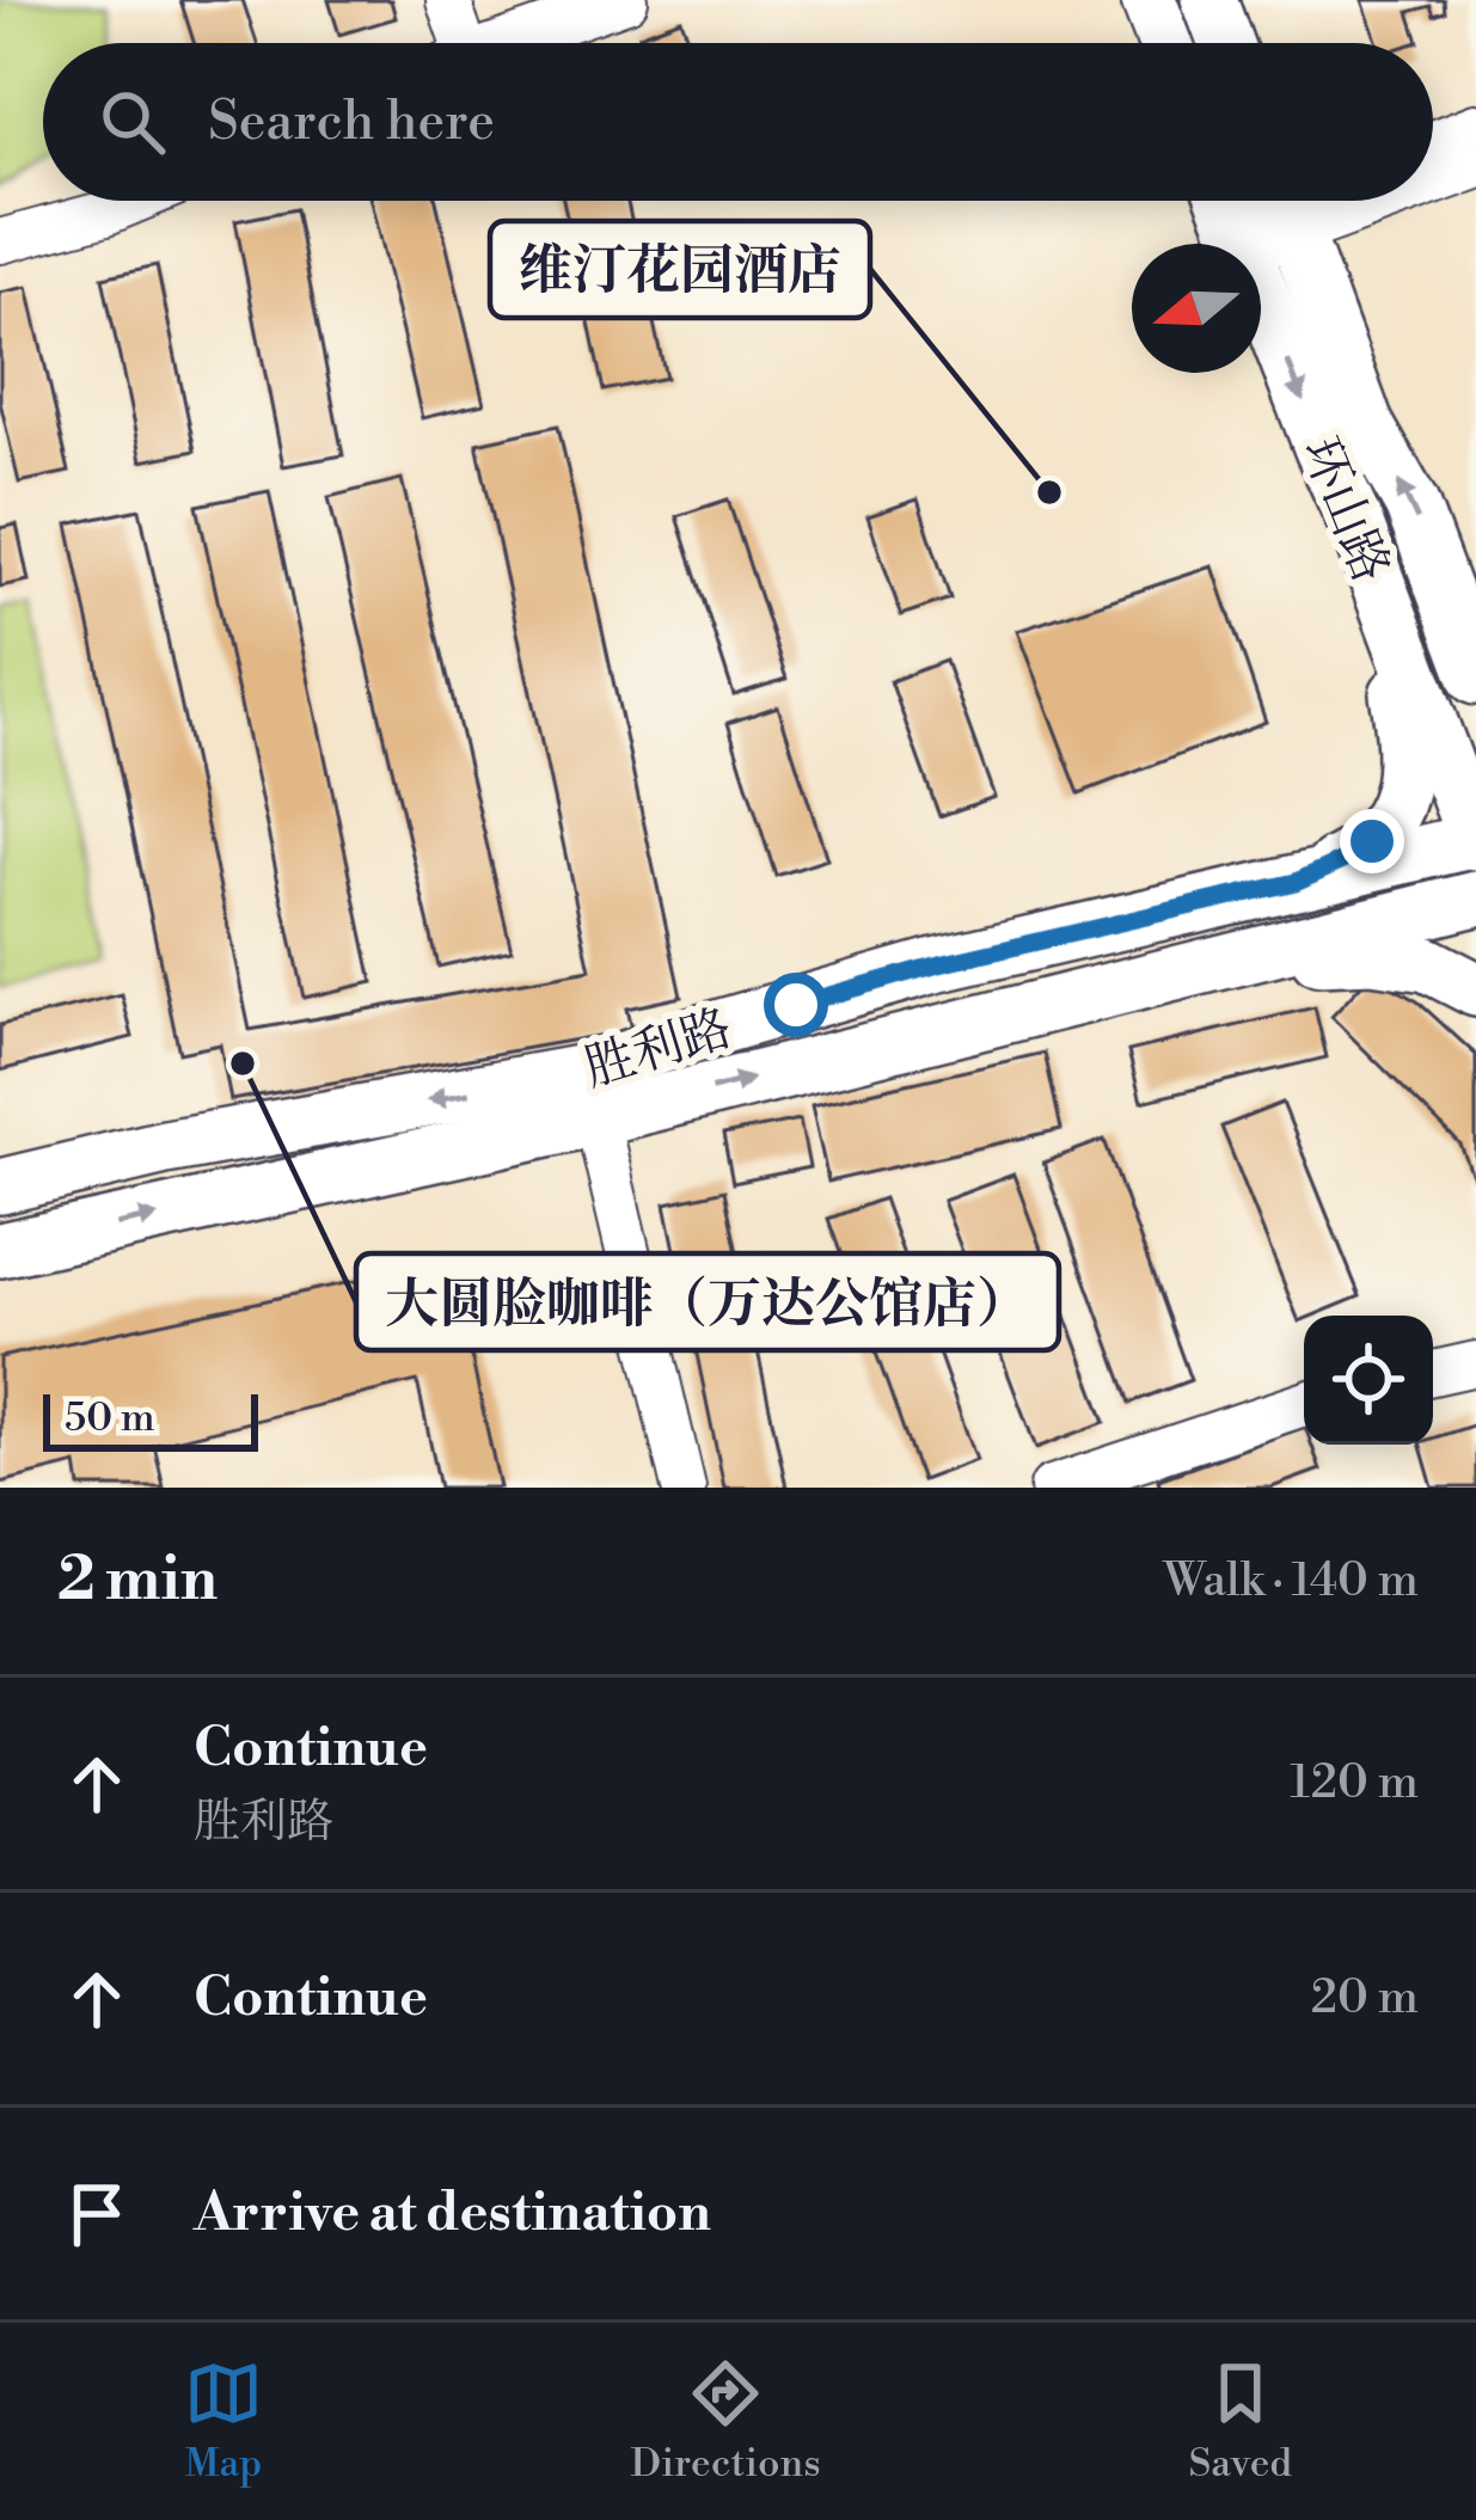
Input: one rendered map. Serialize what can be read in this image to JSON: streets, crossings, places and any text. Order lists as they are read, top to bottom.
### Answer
{
  "streets": {
    "main road": ["环山路", "胜利路"]
  },
  "crossings": [
    ["环山路", "胜利路"]
  ],
  "places": ["维汀花园酒店", "大圆脸咖啡（万达公馆店）"],
  "scale_bar": "50 m",
  "north": "left",
  "page": {
    "search": "Search here",
    "scale": "50 m",
    "heading": ["2 min", "Walk · 140 m"],
    "list": [
      ["Continue", "胜利路", "120 m"],
      ["Continue", "20 m"],
      "Arrive at destination"
    ],
    "nav": ["Map", "Directions", "Saved"]
  }
}
